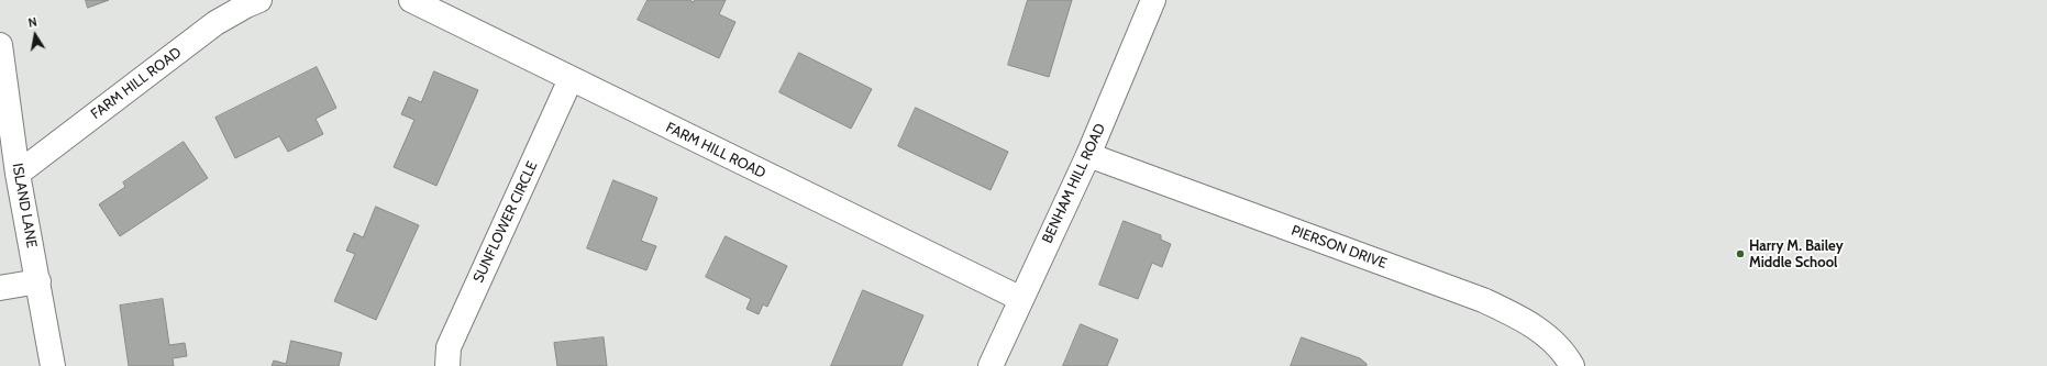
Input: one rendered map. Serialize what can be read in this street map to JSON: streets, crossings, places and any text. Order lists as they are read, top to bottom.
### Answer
{
  "streets": {
    "street": [
      "FARM HILL ROAD",
      "BENHAM HILL ROAD",
      "ISLAND LANE",
      "SUNFLOWER CIRCLE",
      "PIERSON DRIVE"
    ]
  },
  "crossings": [
    ["FARM HILL ROAD", "BENHAM HILL ROAD"],
    ["FARM HILL ROAD", "ISLAND LANE"],
    ["FARM HILL ROAD", "SUNFLOWER CIRCLE"],
    ["BENHAM HILL ROAD", "PIERSON DRIVE"]
  ],
  "places": ["Harry M. Bailey Middle School"],
  "north": "top"
}
